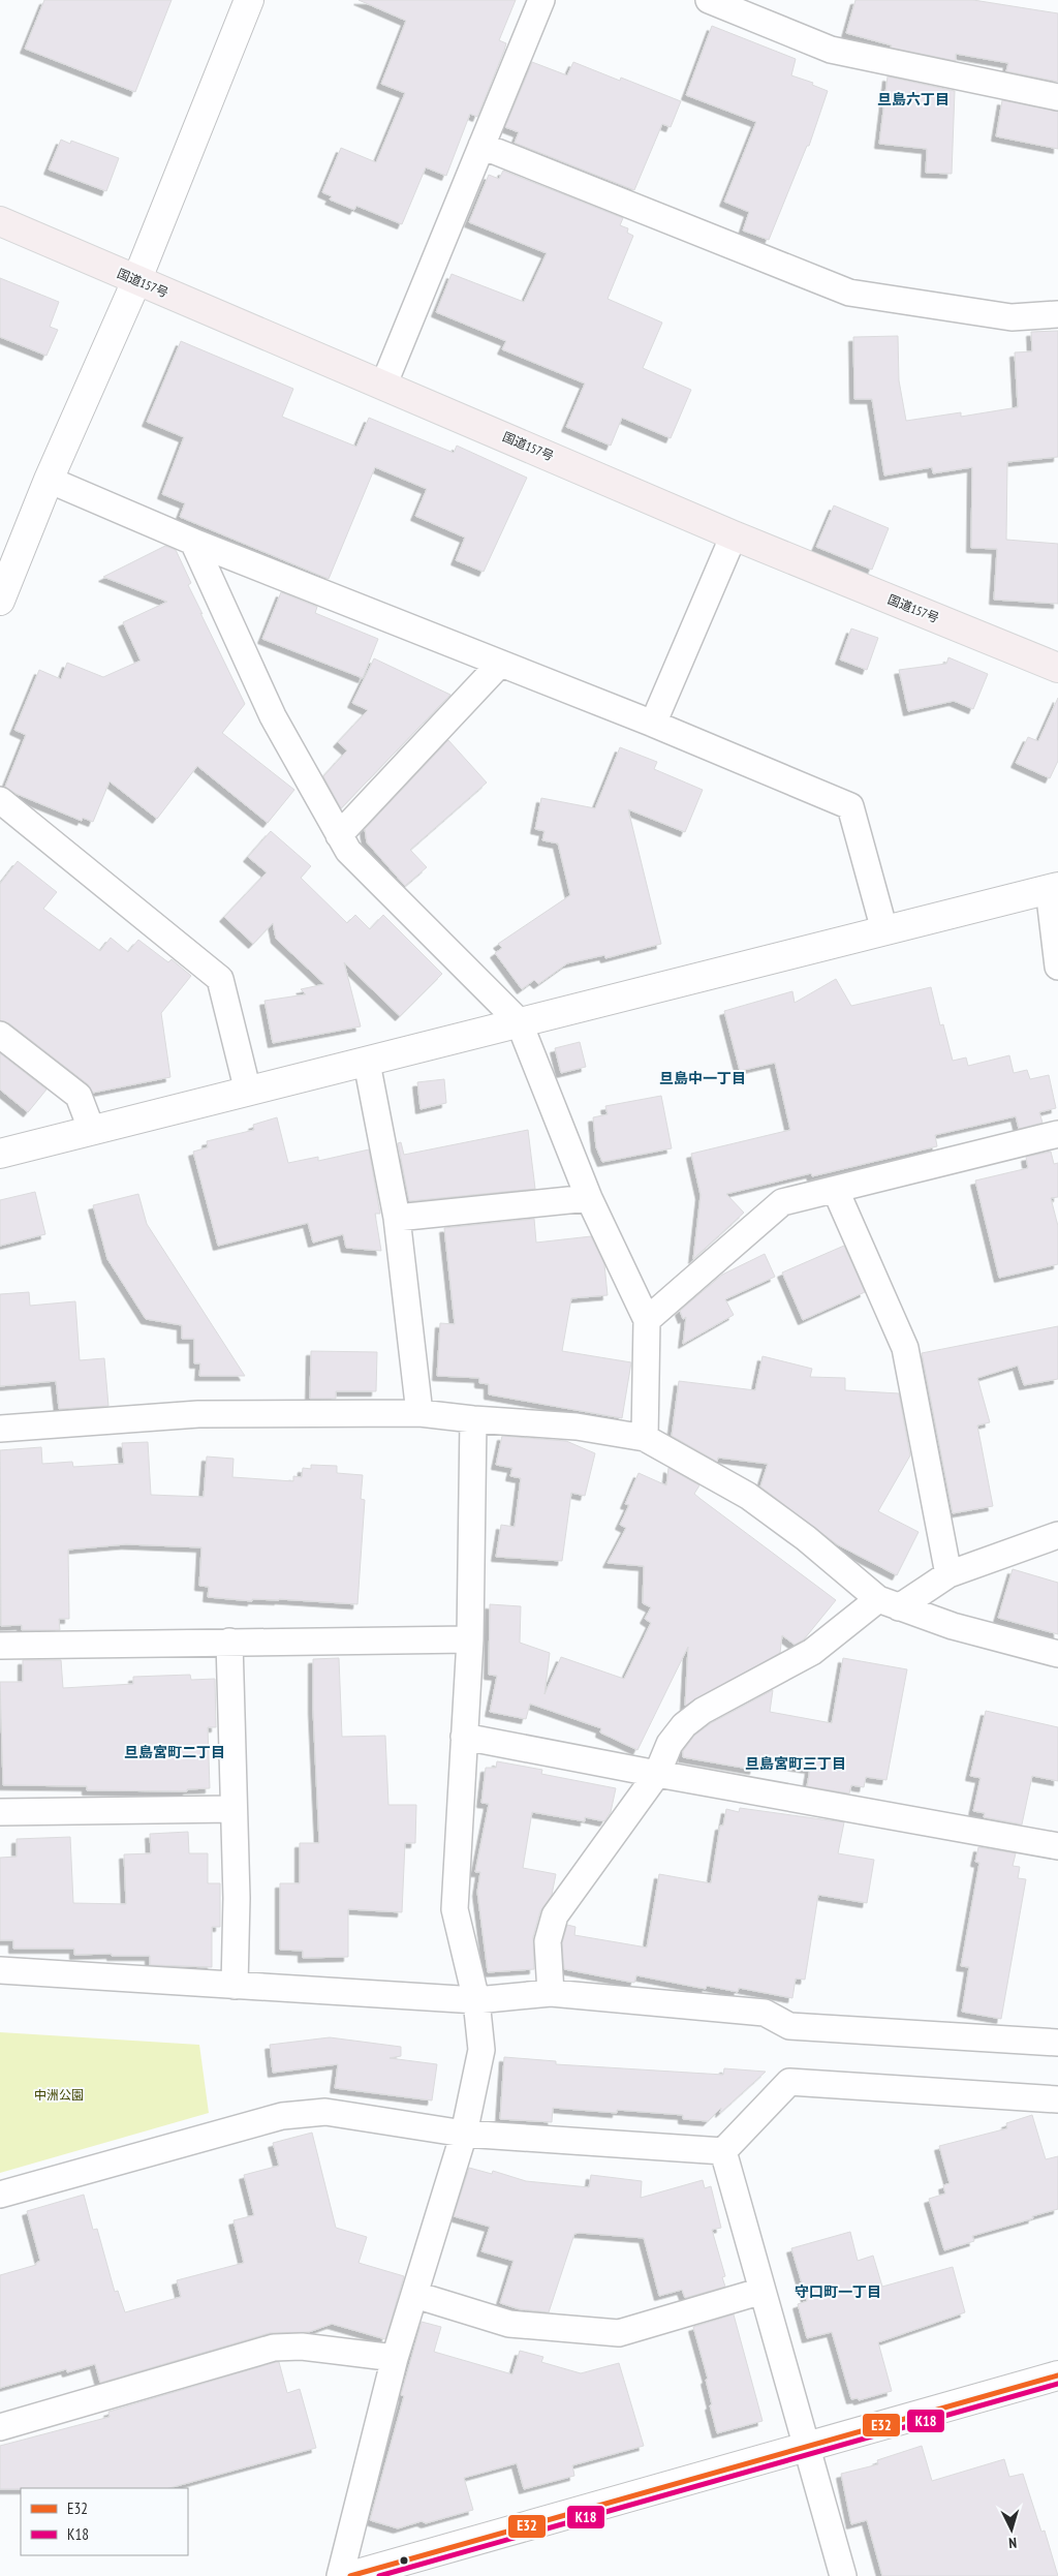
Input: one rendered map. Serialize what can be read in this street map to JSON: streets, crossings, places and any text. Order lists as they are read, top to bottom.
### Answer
{
  "streets": {
    "highway": ["国道157号"]
  },
  "districts": [
    "旦島六丁目",
    "旦島中一丁目",
    "旦島宮町二丁目",
    "旦島宮町三丁目",
    "守口町一丁目"
  ],
  "parks": ["中洲公園"],
  "lines": ["transit line E32", "transit line K18"],
  "legend": ["E32", "K18"],
  "north": "bottom"
}
